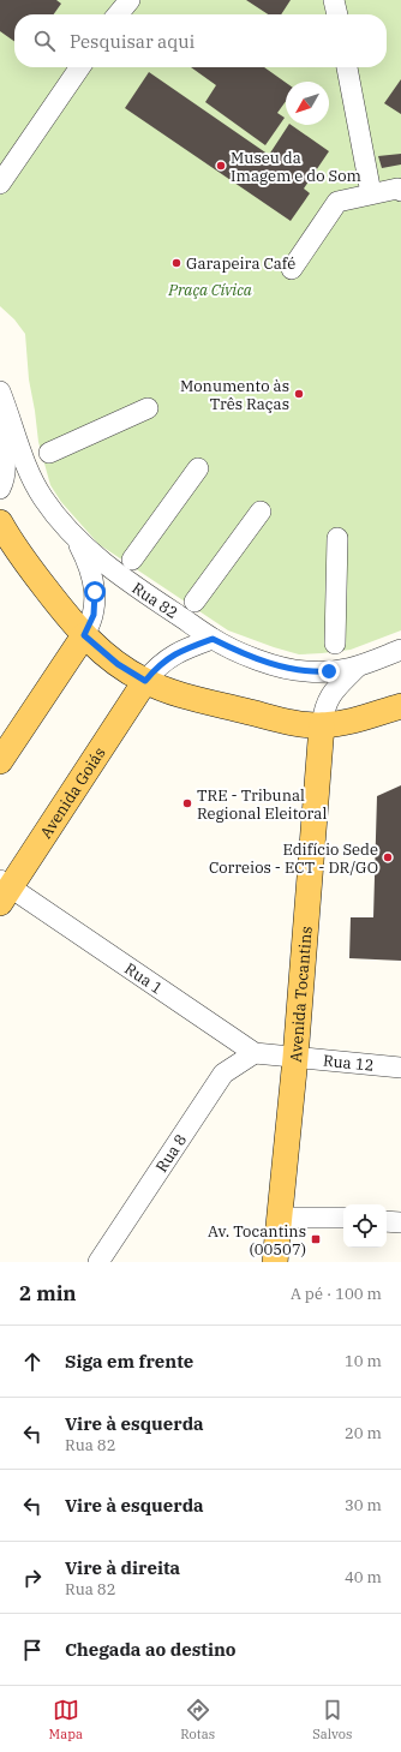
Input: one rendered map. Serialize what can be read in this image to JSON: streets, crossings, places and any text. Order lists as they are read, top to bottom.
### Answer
{
  "streets": {
    "main road": ["Avenida Goiás", "Avenida Tocantins"],
    "street": [
      "Rua 82",
      "Rua 1",
      "Rua 12",
      "Rua 8"
    ]
  },
  "crossings": [
    ["Avenida Goiás", "Rua 1"],
    ["Rua 1", "Avenida Tocantins"],
    ["Rua 1", "Rua 12"],
    ["Rua 1", "Rua 8"],
    ["Avenida Tocantins", "Rua 12"]
  ],
  "parks": ["Praça Cívica"],
  "places": {
    "other": [
      "Museu da Imagem e do Som",
      "Garapeira Café",
      "Monumento às Três Raças",
      "TRE - Tribunal Regional Eleitoral",
      "Edifício Sede Correios - ECT - DR/GO"
    ],
    "transit": ["Av. Tocantins (00507)"]
  },
  "north": "bottom left",
  "page": {
    "search": "Pesquisar aqui",
    "heading": ["2 min", "A pé · 100 m"],
    "list": [
      ["Siga em frente", "10 m"],
      ["Vire à esquerda", "Rua 82", "20 m"],
      ["Vire à esquerda", "30 m"],
      ["Vire à direita", "Rua 82", "40 m"],
      "Chegada ao destino"
    ],
    "nav": ["Mapa", "Rotas", "Salvos"]
  }
}
